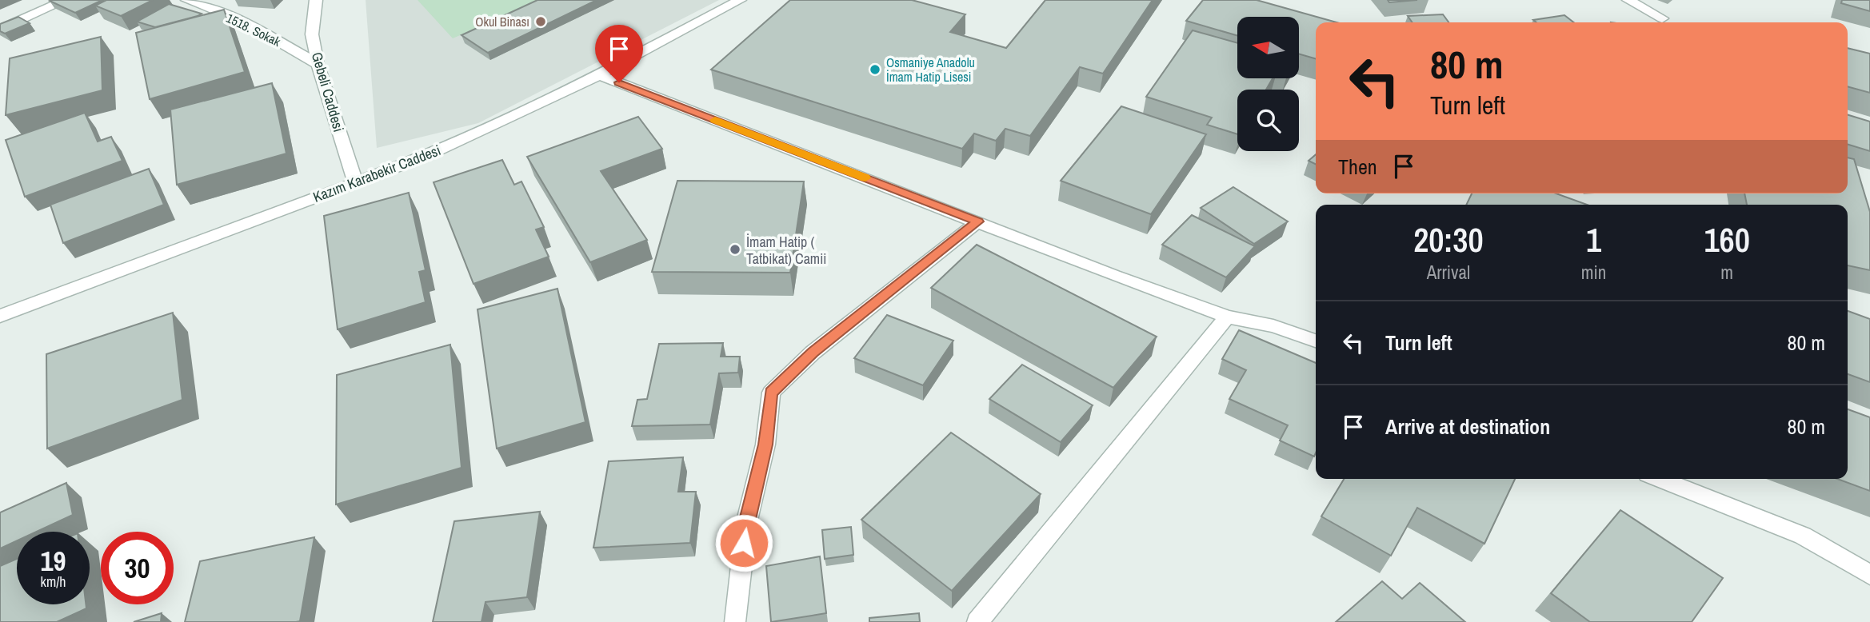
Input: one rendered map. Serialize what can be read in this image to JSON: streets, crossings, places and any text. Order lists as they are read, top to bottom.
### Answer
{
  "streets": {
    "street": ["1518. Sokak", "Gebeli Caddesi", "Kazım Karabekir Caddesi"]
  },
  "crossings": [
    ["1518. Sokak", "Gebeli Caddesi"],
    ["Gebeli Caddesi", "Kazım Karabekir Caddesi"]
  ],
  "places": ["Okul Binası", "Osmaniye Anadolu İmam Hatip Lisesi", "İmam Hatip ( Tatbikat) Camii"],
  "north": "left",
  "page": {
    "turn": ["80 m", "Turn left"],
    "then": "Then",
    "eta": [
      "20:30",
      "Arrival",
      "1",
      "min",
      "160",
      "m"
    ],
    "list": [
      {
        "name": "Turn left",
        "value": "80 m"
      },
      {
        "name": "Arrive at destination",
        "value": "80 m"
      }
    ],
    "speed": "19 km/h",
    "limit": "30"
  }
}
